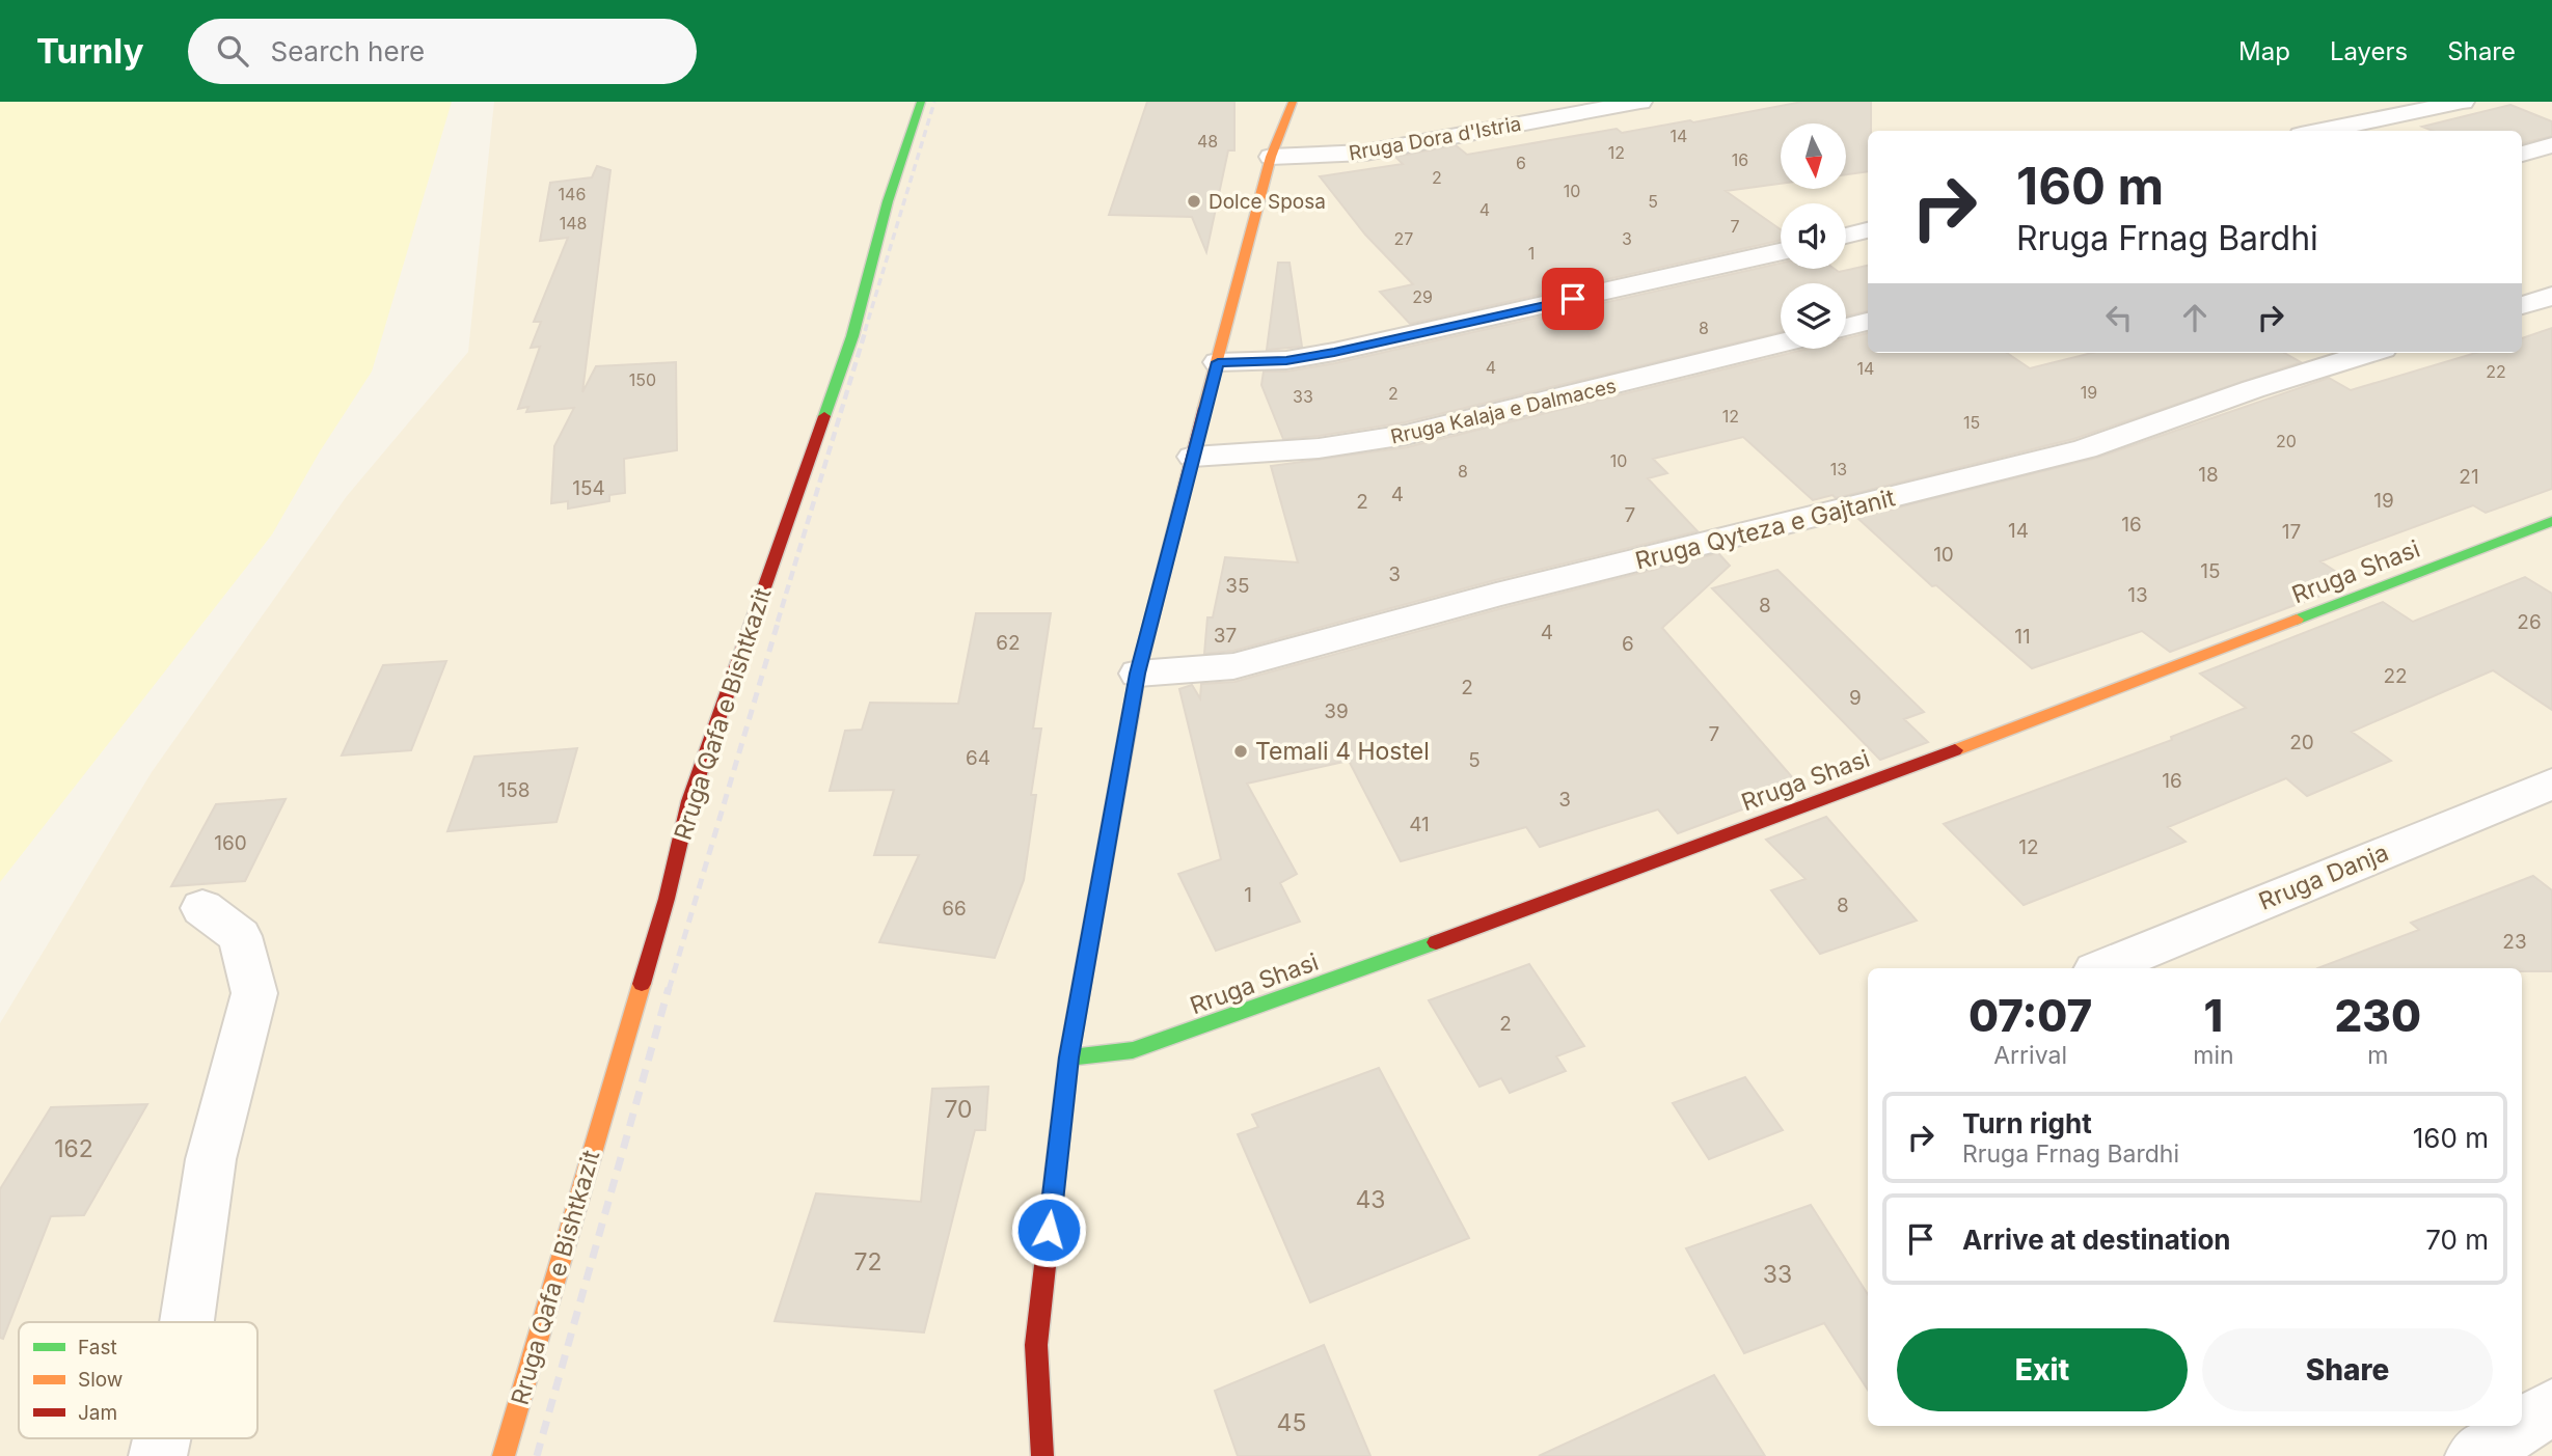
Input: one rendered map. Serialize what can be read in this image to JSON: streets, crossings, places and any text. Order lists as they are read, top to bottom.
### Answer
{
  "streets": {
    "street": [
      "Rruga Dora d'Istria",
      "Rruga Kalaja e Dalmaces",
      "Rruga Qyteza e Gajtanit",
      "Rruga Shasi",
      "Rruga Qafa e Bishtkazit",
      "Rruga Danja"
    ]
  },
  "places": ["Dolce Sposa", "Temali 4 Hostel"],
  "house_numbers": [
    "14",
    "48",
    "12",
    "16",
    "6",
    "2",
    "10",
    "146",
    "5",
    "4",
    "148",
    "7",
    "27",
    "3",
    "1",
    "29",
    "8",
    "4",
    "14",
    "22",
    "150",
    "19",
    "2",
    "33",
    "12",
    "15",
    "20",
    "10",
    "13",
    "8",
    "18",
    "21",
    "154",
    "4",
    "19",
    "2",
    "7",
    "16",
    "14",
    "17",
    "10",
    "15",
    "3",
    "35",
    "13",
    "8",
    "26",
    "4",
    "37",
    "11",
    "62",
    "6",
    "22",
    "2",
    "9",
    "39",
    "7",
    "20",
    "64",
    "5",
    "16",
    "158",
    "3",
    "41",
    "160",
    "12",
    "1",
    "8",
    "66",
    "23",
    "2",
    "70",
    "162",
    "43",
    "72",
    "33",
    "45"
  ],
  "legend": ["Fast", "Slow", "Jam"],
  "north": "bottom",
  "page": {
    "header": "Turnly",
    "search": "Search here",
    "nav": ["Map", "Layers", "Share"],
    "turn": ["160 m", "Rruga Frnag Bardhi"],
    "eta": [
      "07:07",
      "Arrival",
      "1",
      "min",
      "230",
      "m"
    ],
    "list": [
      {
        "name": "Turn right",
        "note": "Rruga Frnag Bardhi",
        "value": "160 m"
      },
      {
        "name": "Arrive at destination",
        "value": "70 m"
      }
    ],
    "buttons": ["Exit", "Share"]
  }
}
